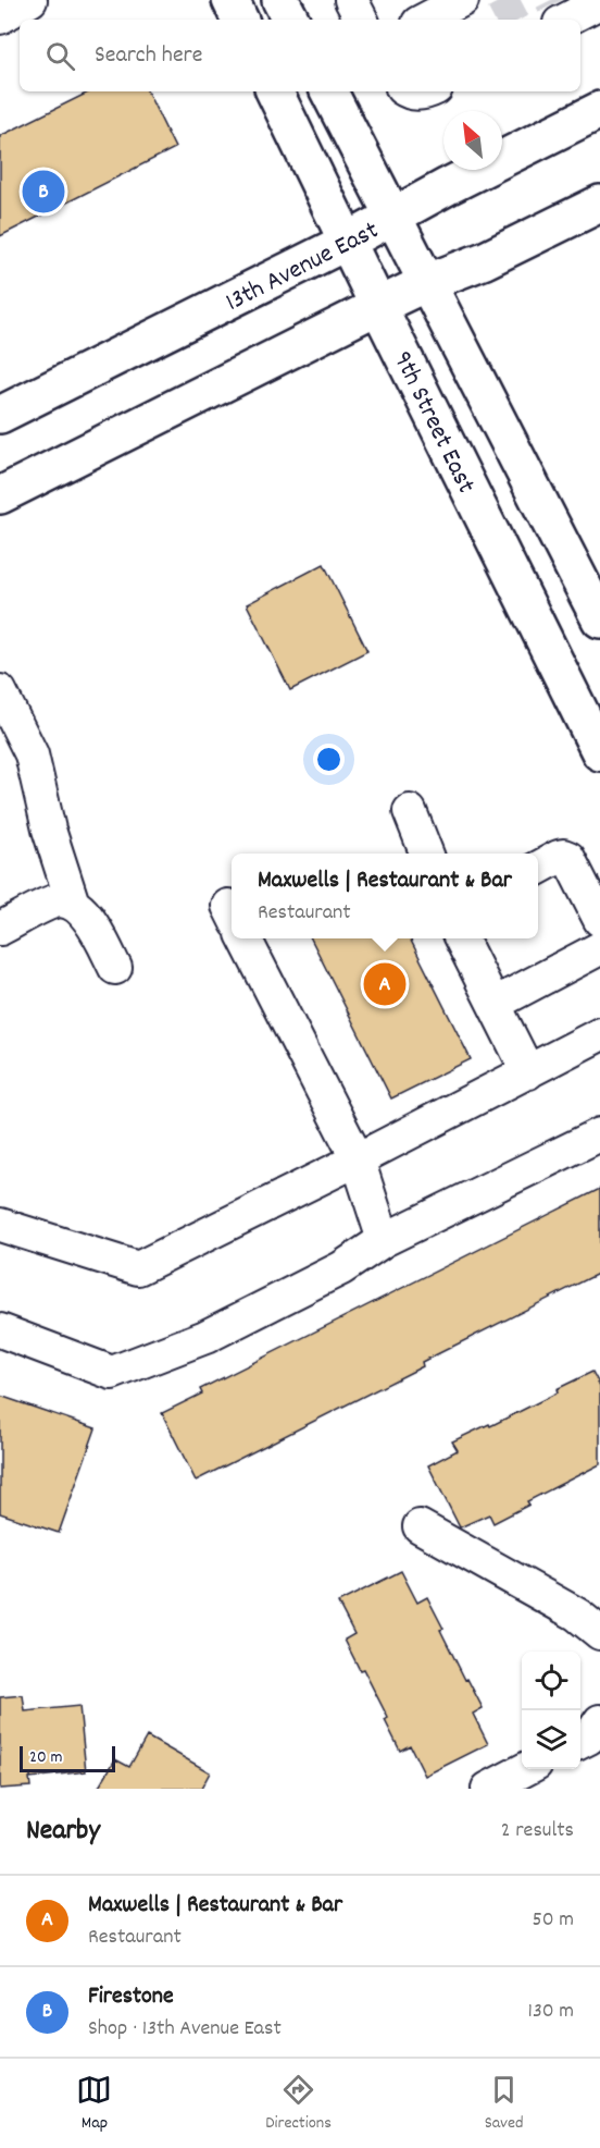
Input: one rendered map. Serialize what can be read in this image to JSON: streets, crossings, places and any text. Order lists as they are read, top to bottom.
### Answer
{
  "streets": {
    "main road": ["13th Avenue East", "9th Street East"]
  },
  "crossings": [
    ["13th Avenue East", "9th Street East"]
  ],
  "scale_bar": "20 m",
  "north": "top left",
  "page": {
    "search": "Search here",
    "pins": ["B", "A"],
    "popup": ["Maxwells | Restaurant & Bar", "Restaurant"],
    "scale": "20 m",
    "heading": ["Nearby", "2 results"],
    "list": [
      {
        "mark": "A",
        "name": "Maxwells | Restaurant & Bar",
        "note": "Restaurant",
        "value": "50 m"
      },
      {
        "mark": "B",
        "name": "Firestone",
        "note": "Shop · 13th Avenue East",
        "value": "130 m"
      }
    ],
    "nav": ["Map", "Directions", "Saved"]
  }
}
